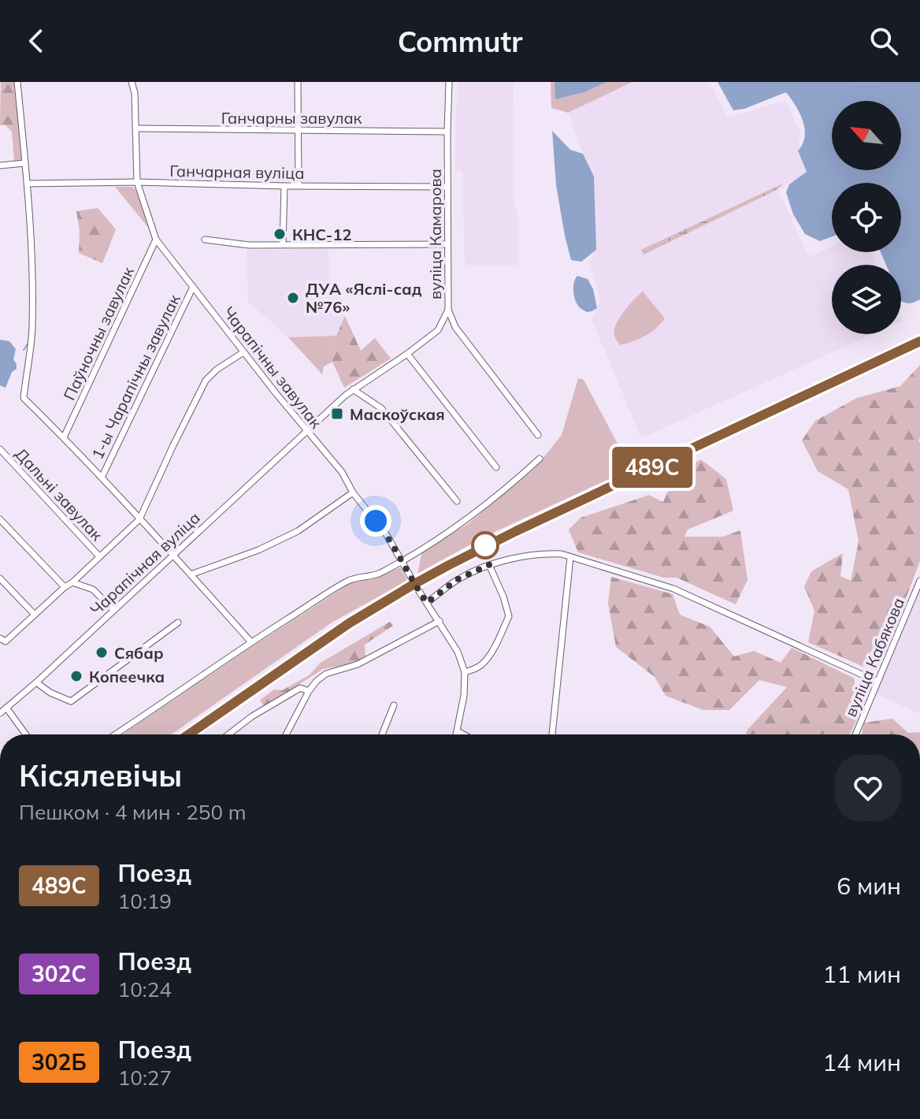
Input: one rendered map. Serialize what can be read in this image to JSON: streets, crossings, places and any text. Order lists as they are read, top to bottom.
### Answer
{
  "streets": {
    "street": [
      "Ганчарны завулак",
      "Ганчарная вуліца",
      "вуліца Камарова",
      "Паўночны завулак",
      "Чарапічны завулак",
      "1-ы Чарапічны завулак",
      "Дальні завулак",
      "Чарапічная вуліца",
      "вуліца Кабякова"
    ]
  },
  "crossings": [
    ["Ганчарны завулак", "вуліца Камарова"],
    ["Ганчарная вуліца", "вуліца Камарова"],
    ["Ганчарная вуліца", "Чарапічны завулак"],
    ["вуліца Камарова", "Чарапічны завулак"],
    ["вуліца Камарова", "Чарапічная вуліца"],
    ["Паўночны завулак", "Чарапічны завулак"],
    ["Чарапічны завулак", "1-ы Чарапічны завулак"],
    ["Чарапічны завулак", "Чарапічная вуліца"]
  ],
  "places": {
    "other": [
      "КНС-12",
      "ДУА «Яслі-сад №76»",
      "Сябар",
      "Копеечка"
    ],
    "transit": ["Маскоўская"]
  },
  "north": "top left",
  "page": {
    "header": "Commutr",
    "on_map": "489С",
    "heading": ["Кісялевічы", "Пешком · 4 мин · 250 m"],
    "list": [
      {
        "mark": "489С",
        "name": "Поезд",
        "note": "10:19",
        "value": "6 мин"
      },
      {
        "mark": "302С",
        "name": "Поезд",
        "note": "10:24",
        "value": "11 мин"
      },
      {
        "mark": "302Б",
        "name": "Поезд",
        "note": "10:27",
        "value": "14 мин"
      }
    ]
  }
}
